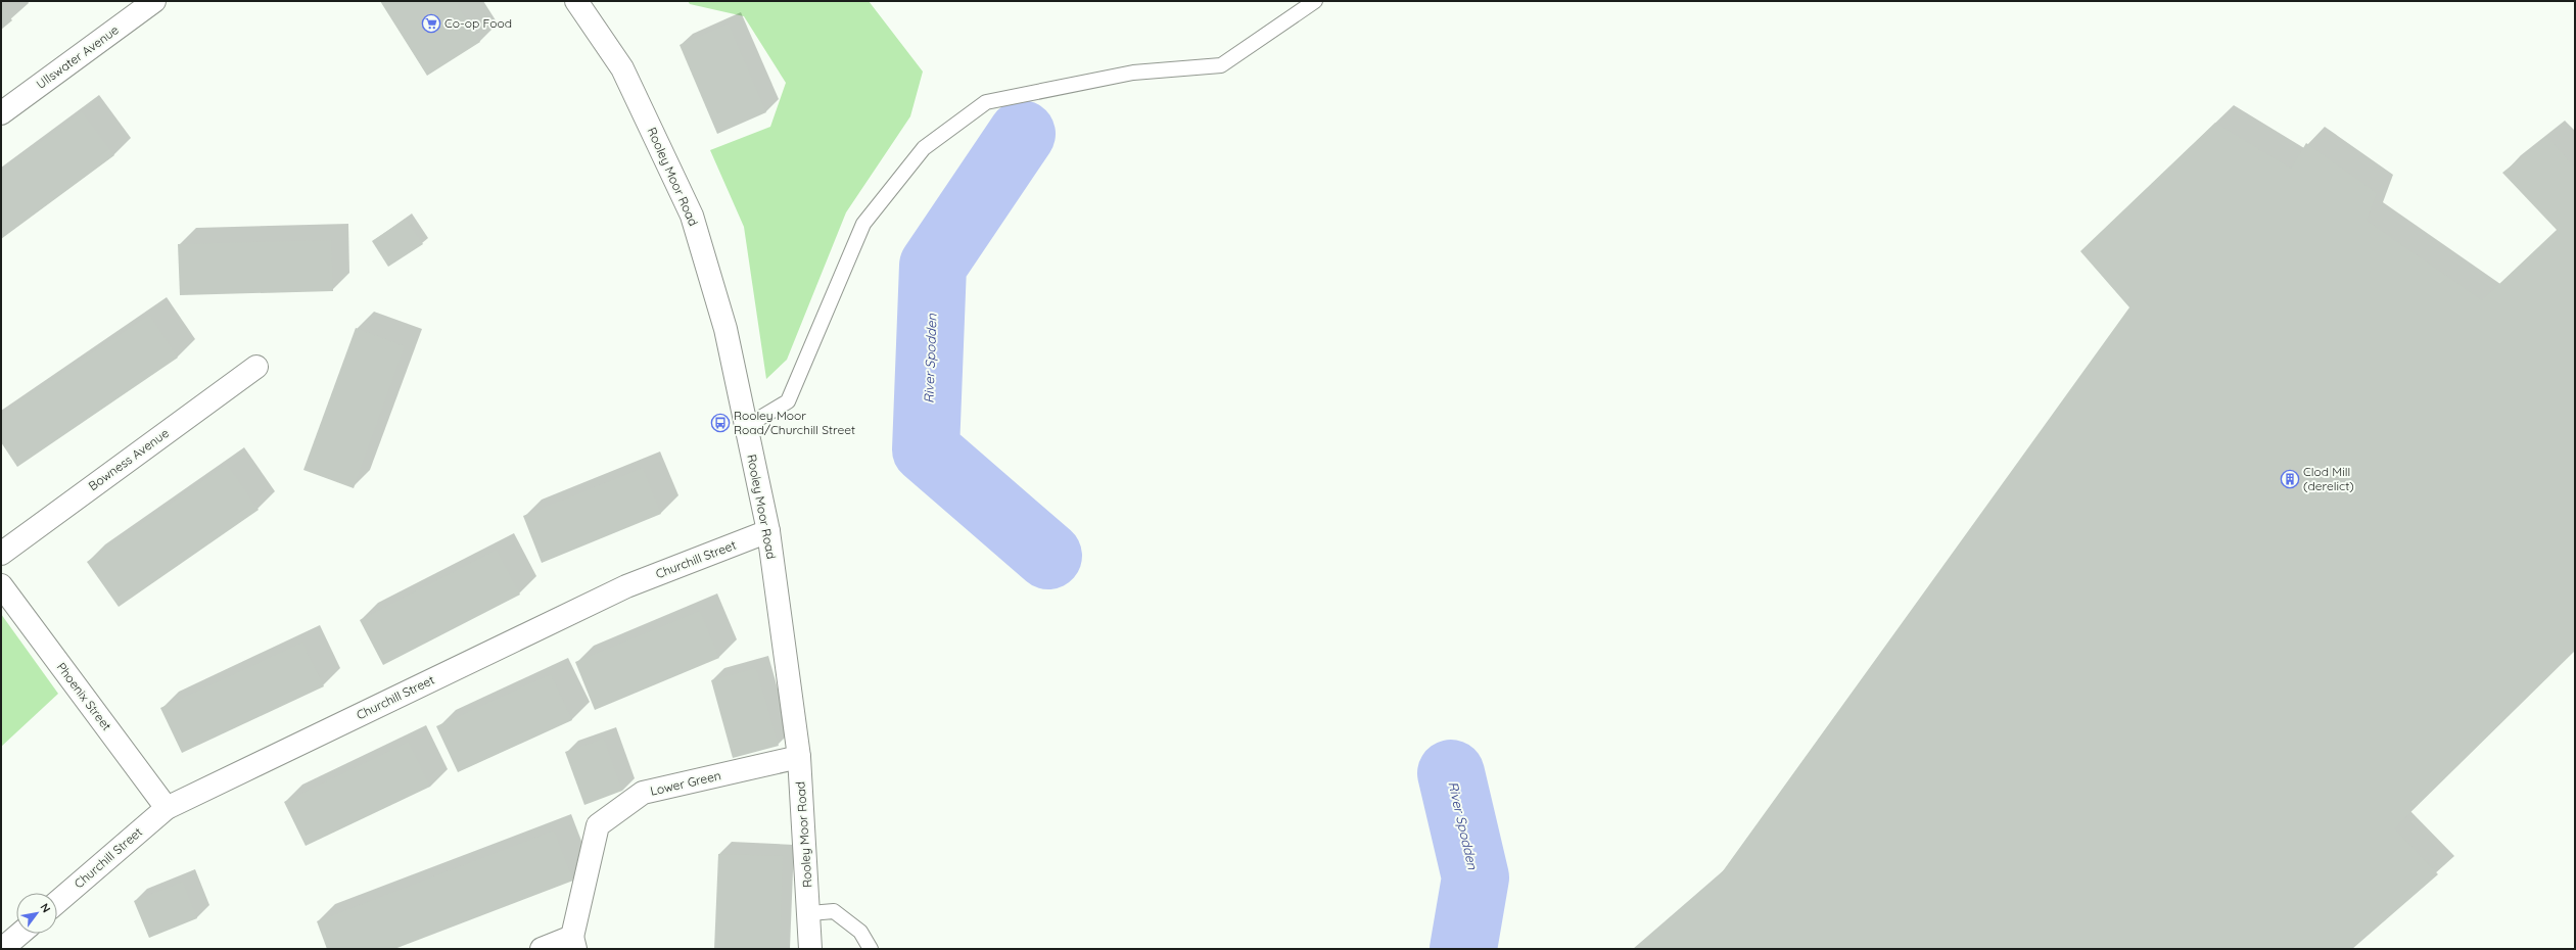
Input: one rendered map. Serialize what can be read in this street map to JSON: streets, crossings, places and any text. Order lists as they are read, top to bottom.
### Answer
{
  "streets": {
    "street": [
      "Ullswater Avenue",
      "Rooley Moor Road",
      "Bowness Avenue",
      "Churchill Street",
      "Phoenix Street",
      "Lower Green"
    ]
  },
  "crossings": [
    ["Rooley Moor Road", "Churchill Street"],
    ["Rooley Moor Road", "Lower Green"],
    ["Churchill Street", "Phoenix Street"]
  ],
  "water": ["River Spodden"],
  "places": {
    "supermarket": ["Co-op Food"],
    "bus stop": ["Rooley Moor Road/Churchill Street"],
    "building": ["Clod Mill (derelict)"]
  },
  "north": "top right"
}
